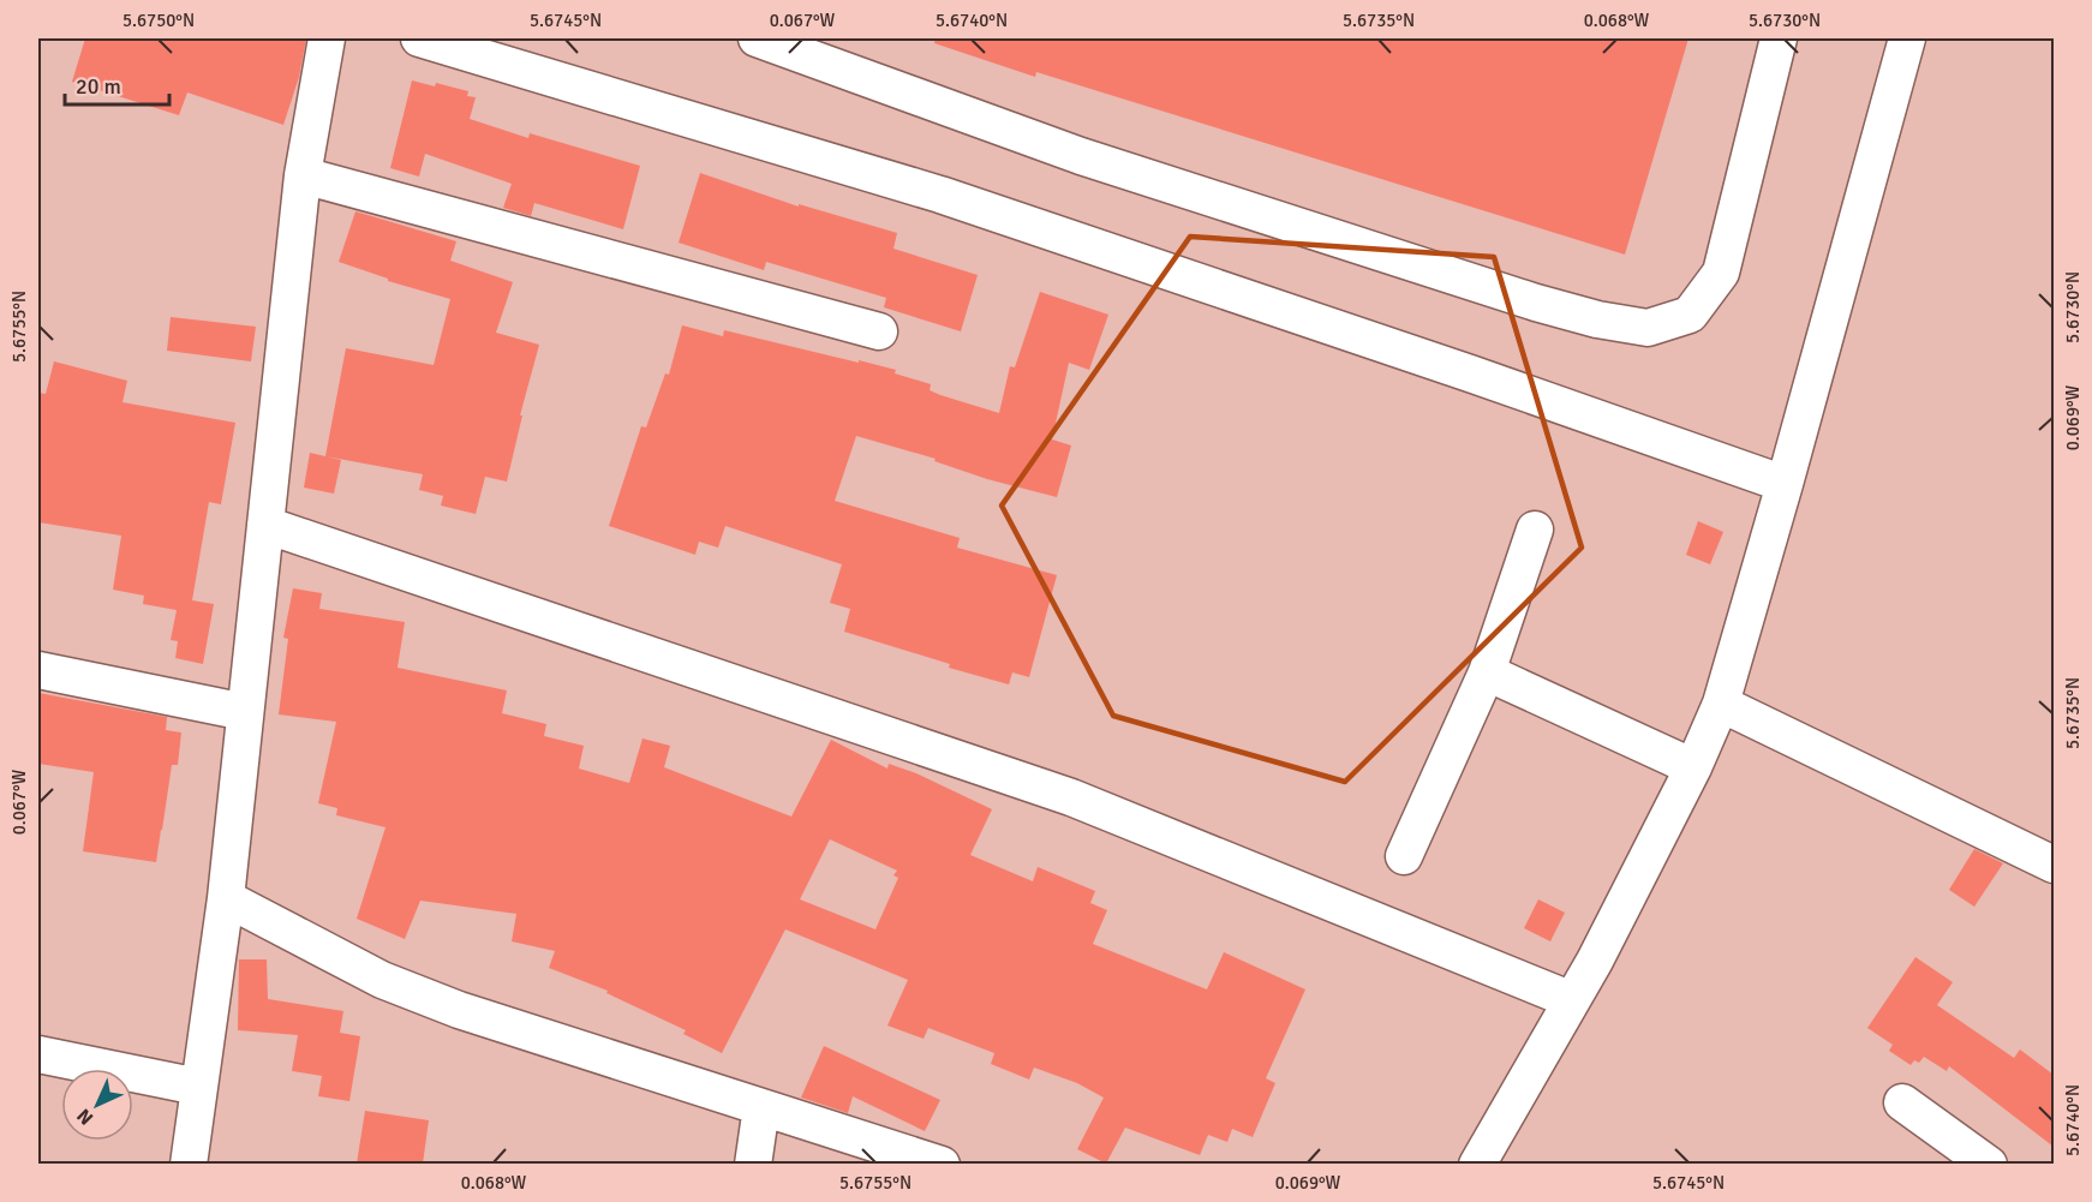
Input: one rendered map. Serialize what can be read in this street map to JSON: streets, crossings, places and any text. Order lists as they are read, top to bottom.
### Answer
{
  "scale_bar": "20 m",
  "north": "bottom left",
  "coordinates": [
    "5.6750°N",
    "5.6745°N",
    "0.067°W",
    "5.6740°N",
    "5.6735°N",
    "0.068°W",
    "5.6730°N",
    "5.6755°N",
    "0.069°W"
  ]
}
